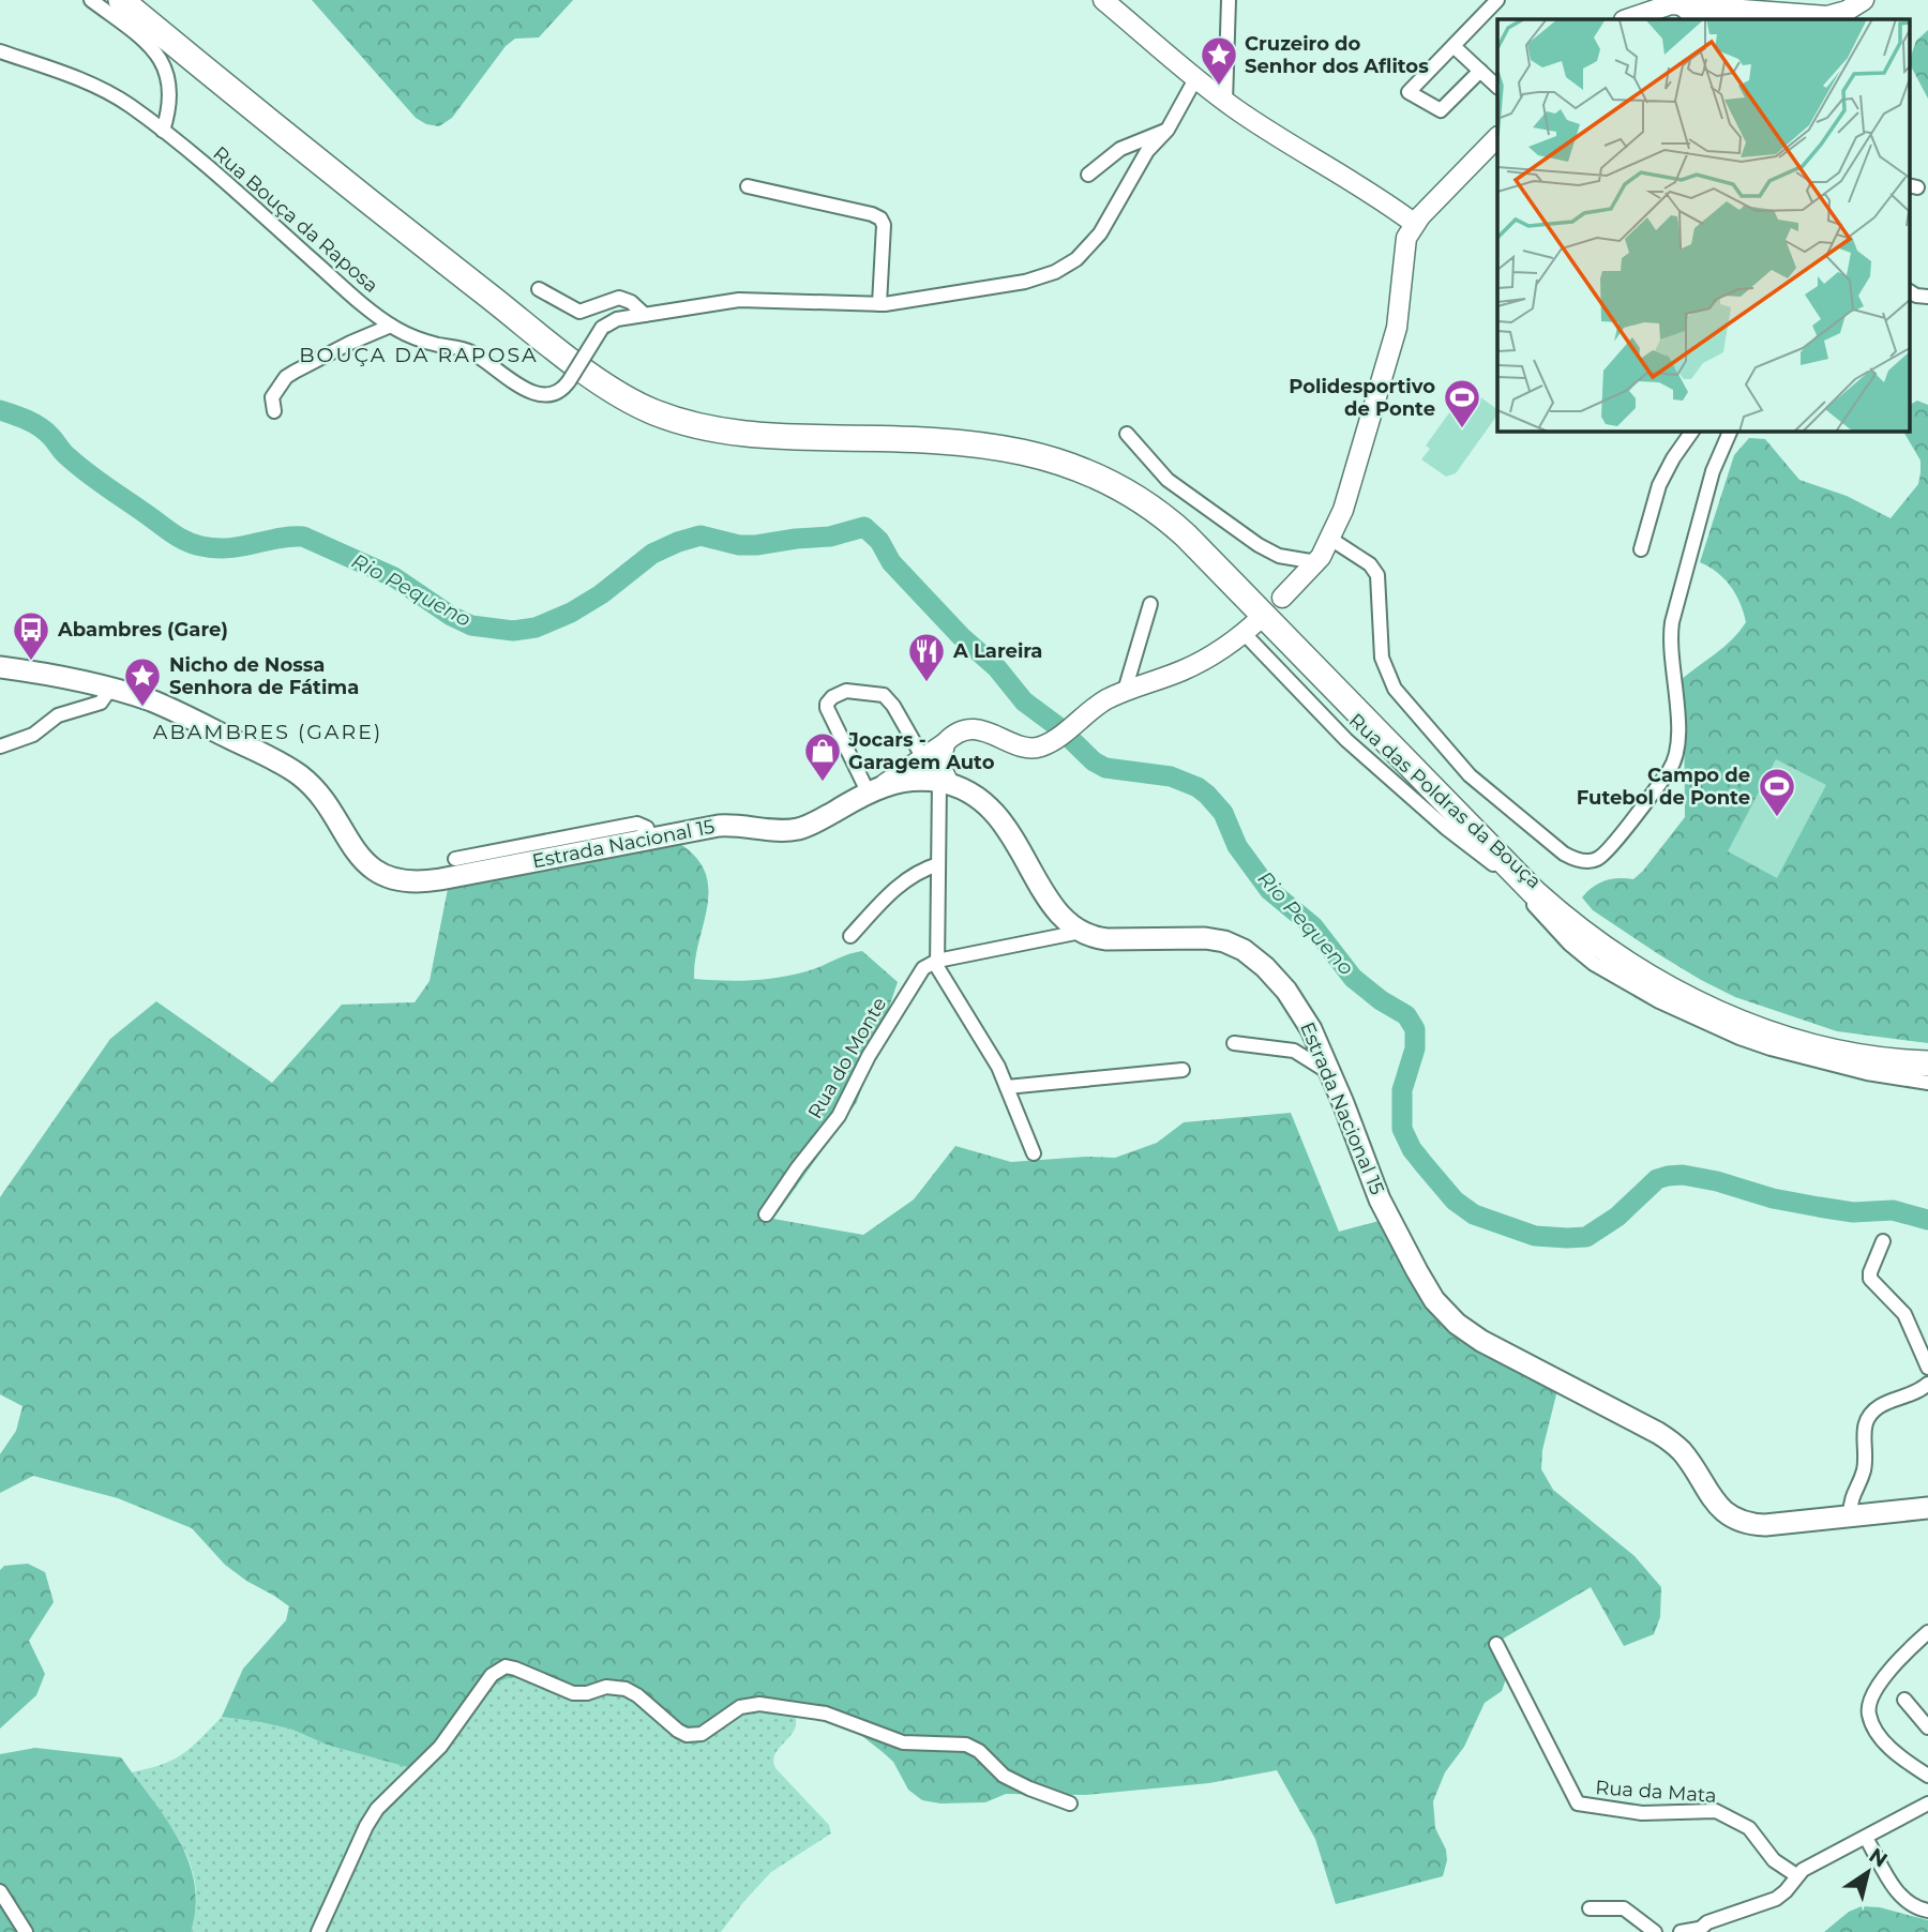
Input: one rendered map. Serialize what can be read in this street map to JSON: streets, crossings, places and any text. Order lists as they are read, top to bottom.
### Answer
{
  "streets": {
    "main road": ["Estrada Nacional 15"],
    "street": [
      "Rua Bouça da Raposa",
      "Rua das Poldras da Bouça",
      "Rua do Monte",
      "Rua da Mata"
    ]
  },
  "districts": ["BOUÇA DA RAPOSA", "ABAMBRES (GARE)"],
  "water": ["Rio Pequeno"],
  "places": {
    "place": ["Cruzeiro do Senhor dos Aflitos", "Nicho de Nossa Senhora de Fátima"],
    "sports": ["Polidesportivo de Ponte", "Campo de Futebol de Ponte"],
    "bus stop": ["Abambres (Gare)"],
    "restaurant": ["A Lareira"],
    "shop": ["Jocars - Garagem Auto"]
  },
  "north": "top right"
}
